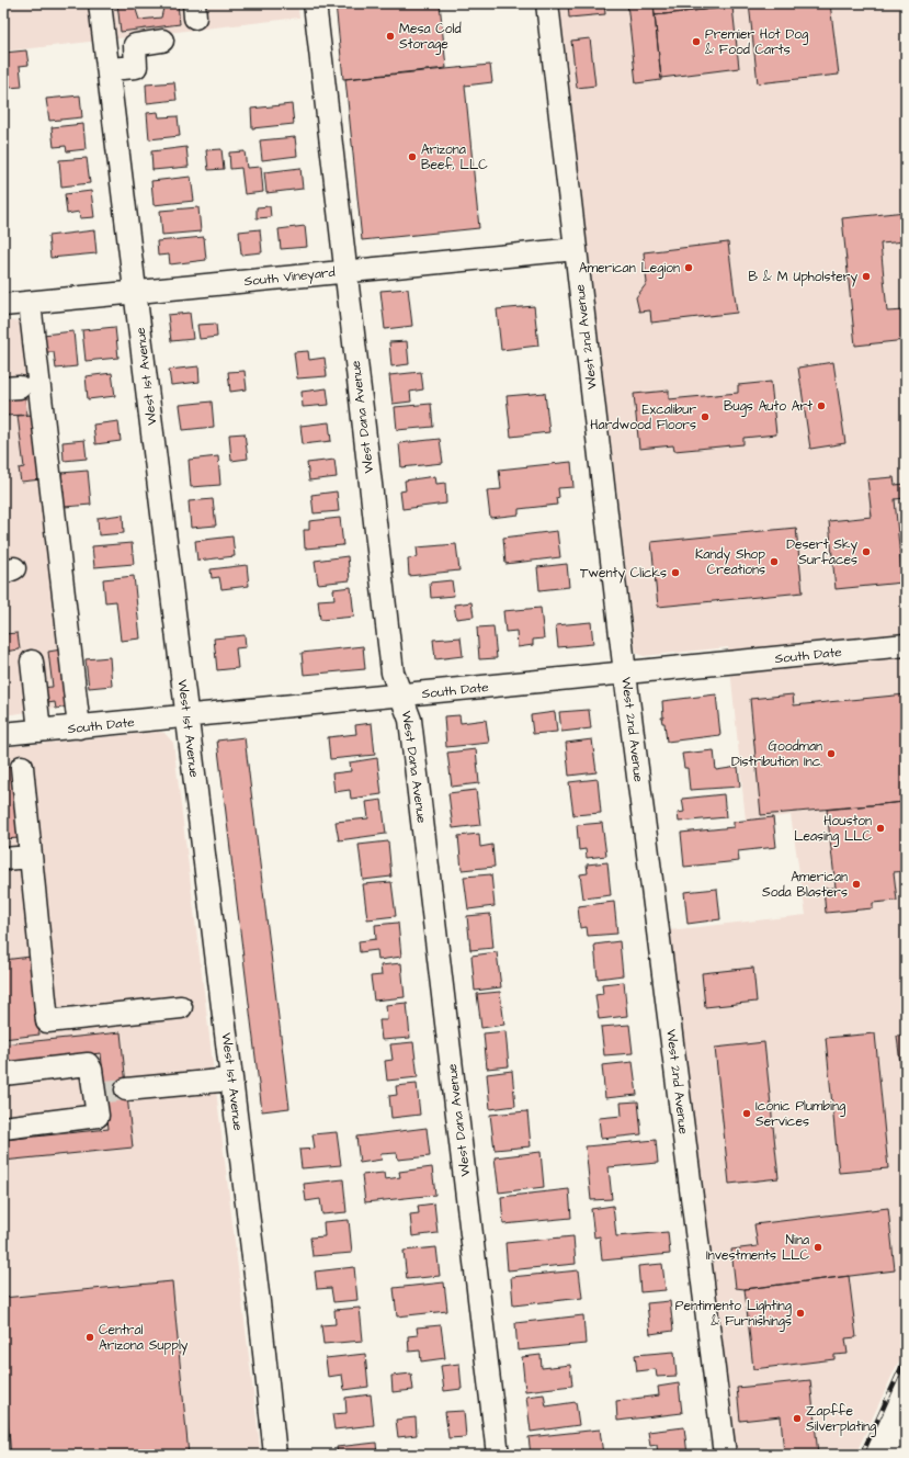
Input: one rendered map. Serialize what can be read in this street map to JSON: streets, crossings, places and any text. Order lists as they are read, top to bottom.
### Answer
{
  "streets": {
    "street": [
      "South Vineyard",
      "West 2nd Avenue",
      "West 1st Avenue",
      "West Dana Avenue",
      "South Date"
    ]
  },
  "crossings": [
    ["South Vineyard", "West 2nd Avenue"],
    ["South Vineyard", "West 1st Avenue"],
    ["South Vineyard", "West Dana Avenue"],
    ["West 2nd Avenue", "South Date"],
    ["West 1st Avenue", "South Date"],
    ["West Dana Avenue", "South Date"]
  ],
  "places": [
    "Mesa Cold Storage",
    "Premier Hot Dog & Food Carts",
    "Arizona Beef, LLC",
    "American Legion",
    "B & M Upholstery",
    "Bugs Auto Art",
    "Excalibur Hardwood Floors",
    "Desert Sky Surfaces",
    "Kandy Shop Creations",
    "Twenty Clicks",
    "Goodman Distribution Inc.",
    "Houston Leasing LLC",
    "American Soda Blasters",
    "Iconic Plumbing Services",
    "Nina Investments LLC",
    "Pentimento Lighting & Furnishings",
    "Central Arizona Supply",
    "Zapffe Silverplating"
  ]
}
